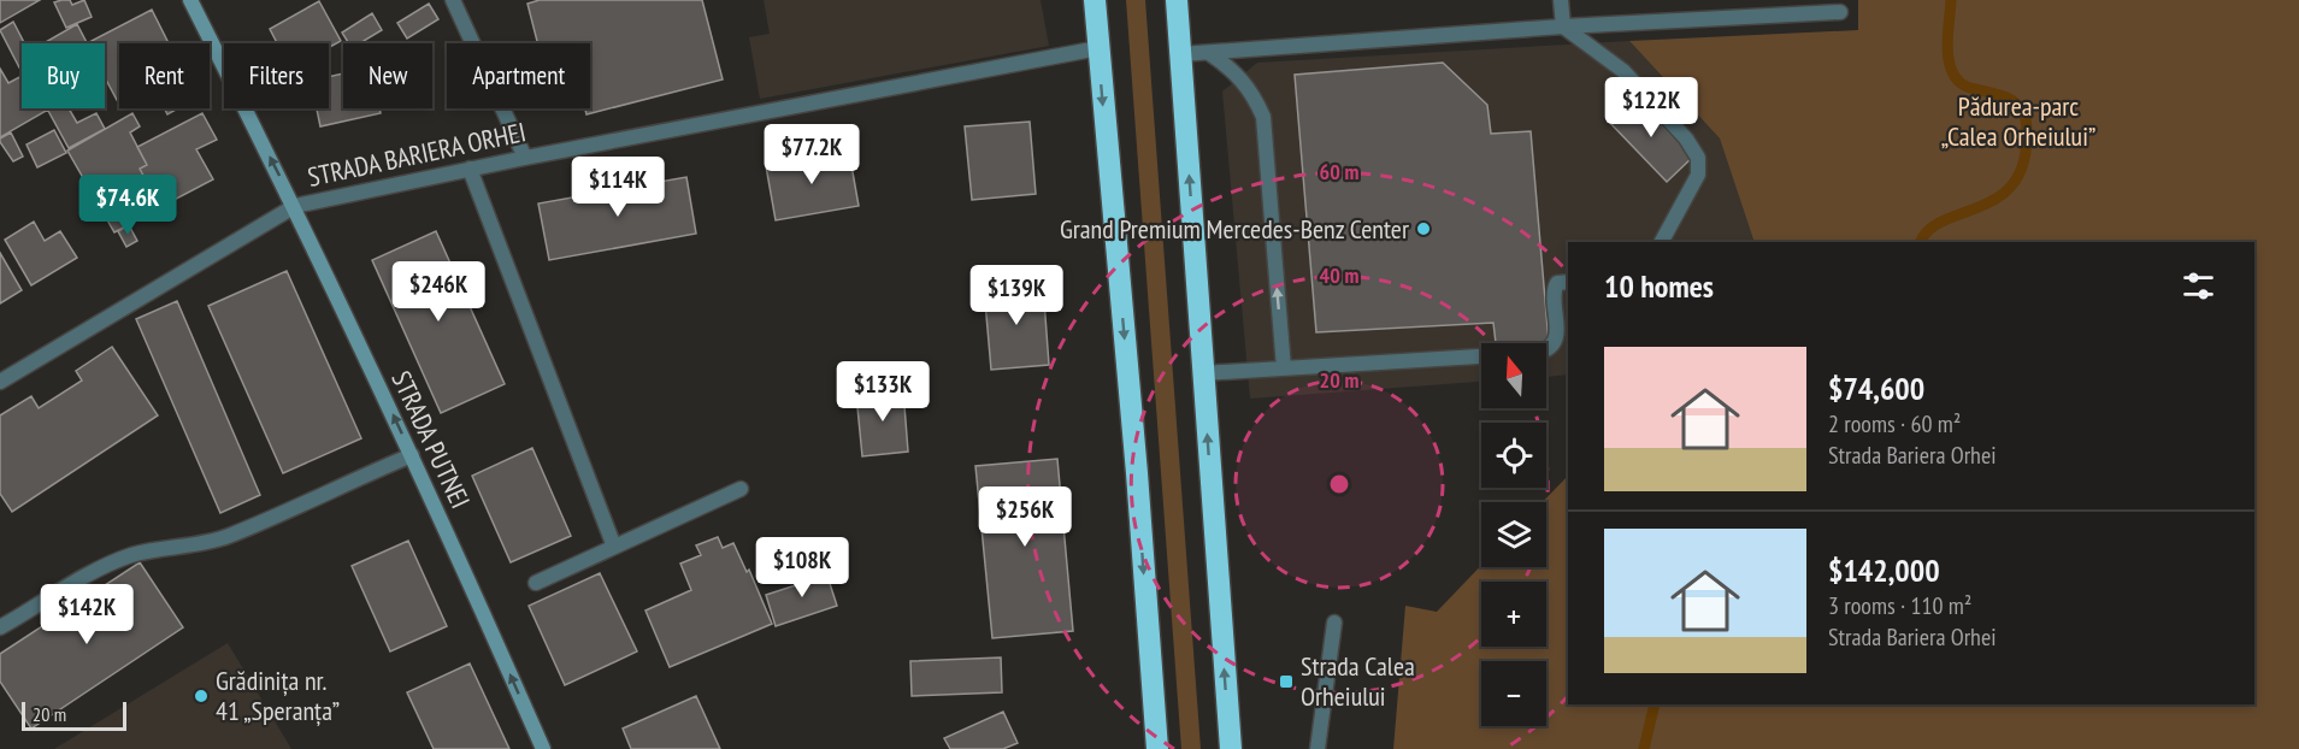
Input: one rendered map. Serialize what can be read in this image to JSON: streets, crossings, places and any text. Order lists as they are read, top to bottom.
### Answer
{
  "streets": {
    "street": ["STRADA BARIERA ORHEI", "STRADA PUTNEI"]
  },
  "crossings": [
    ["STRADA BARIERA ORHEI", "STRADA PUTNEI"]
  ],
  "one_way": ["STRADA PUTNEI"],
  "parks": ["Pădurea-parc „Calea Orheiului”"],
  "places": {
    "other": ["Grand Premium Mercedes-Benz Center", "Grădinița nr. 41 „Speranța”"],
    "transit": ["Strada Calea Orheiului"]
  },
  "scale_bar": "20 m",
  "north": "top",
  "page": {
    "chip": [
      "Buy",
      "Rent",
      "Filters",
      "New",
      "Apartment"
    ],
    "price": [
      "$122K",
      "$77.2K",
      "$114K",
      "$74.6K",
      "$246K",
      "$139K",
      "$133K",
      "$256K",
      "$108K",
      "$142K"
    ],
    "heading": "10 homes",
    "list": [
      {
        "name": "$74,600",
        "note": "2 rooms · 60 m² · Strada Bariera Orhei"
      },
      {
        "name": "$142,000",
        "note": "3 rooms · 110 m² · Strada Bariera Orhei"
      }
    ],
    "map_buttons": ["+", "−"],
    "scale": "20 m"
  },
  "rings": ["60 m", "40 m", "20 m"]
}
